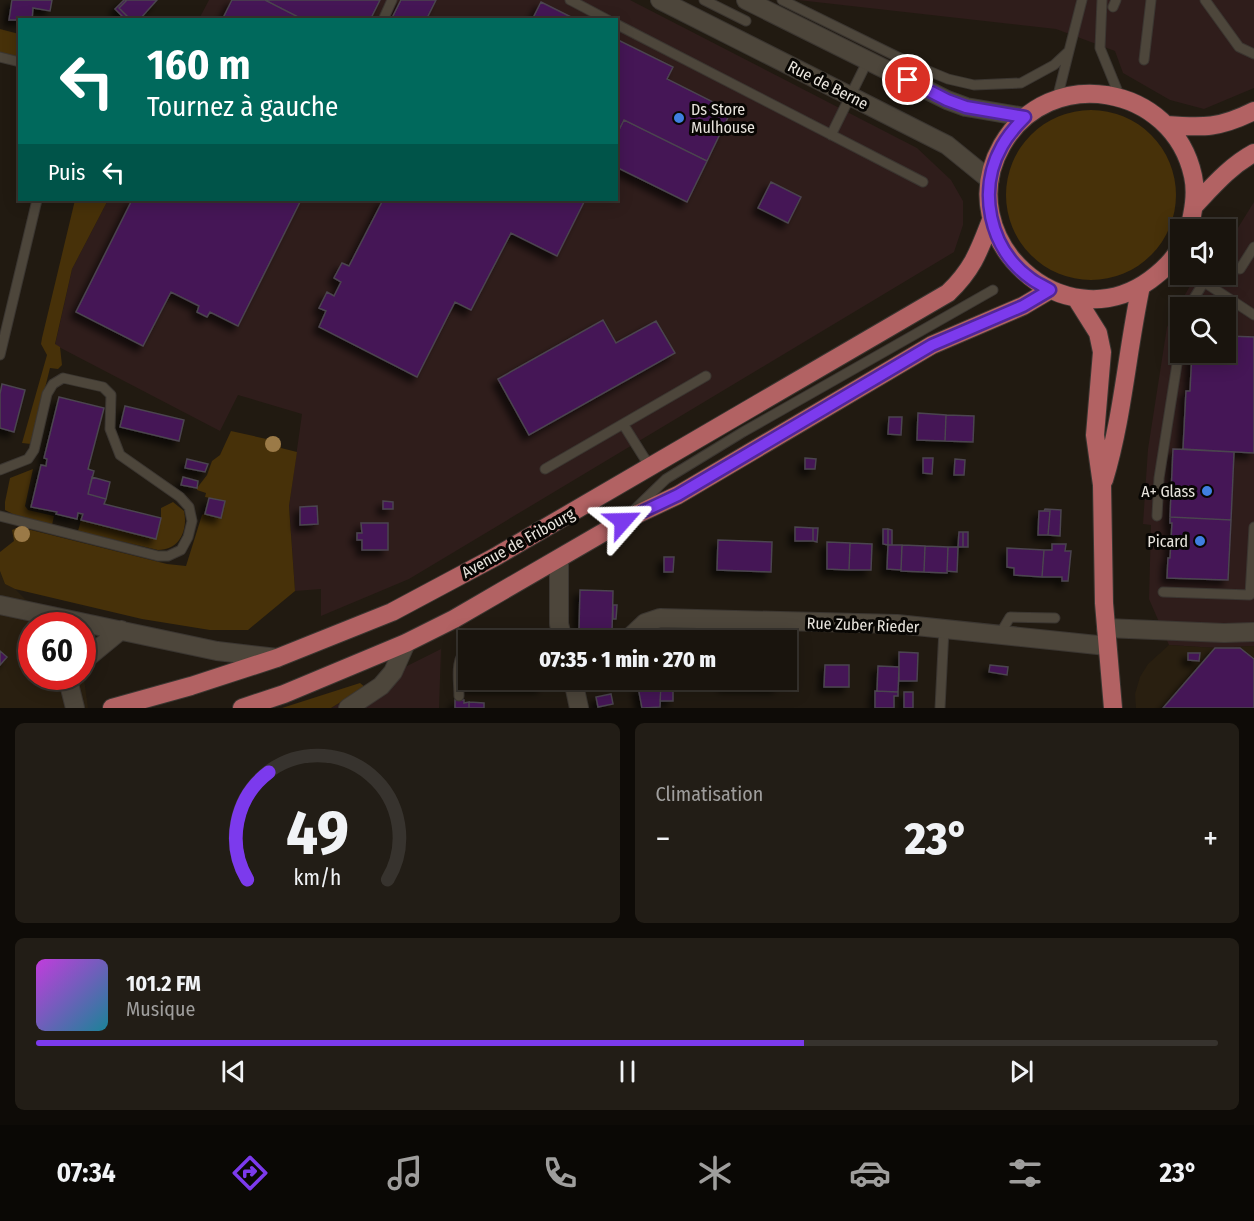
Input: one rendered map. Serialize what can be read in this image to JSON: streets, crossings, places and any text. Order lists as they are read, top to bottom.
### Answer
{
  "streets": {
    "main road": ["Avenue de Fribourg"],
    "street": ["Rue de Berne", "Rue Zuber Rieder"]
  },
  "places": ["Ds Store Mulhouse", "A+ Glass", "Picard"],
  "page": {
    "turn": ["160 m", "Tournez à gauche"],
    "then": "Puis",
    "limit": "60",
    "trip": "07:35 · 1 min · 270 m",
    "tile": "Climatisation",
    "heat": ["−", "23°", "+"],
    "song": ["101.2 FM", "Musique"],
    "tabs": ["07:34", "23°"],
    "gauge": ["49", "km/h"]
  }
}
